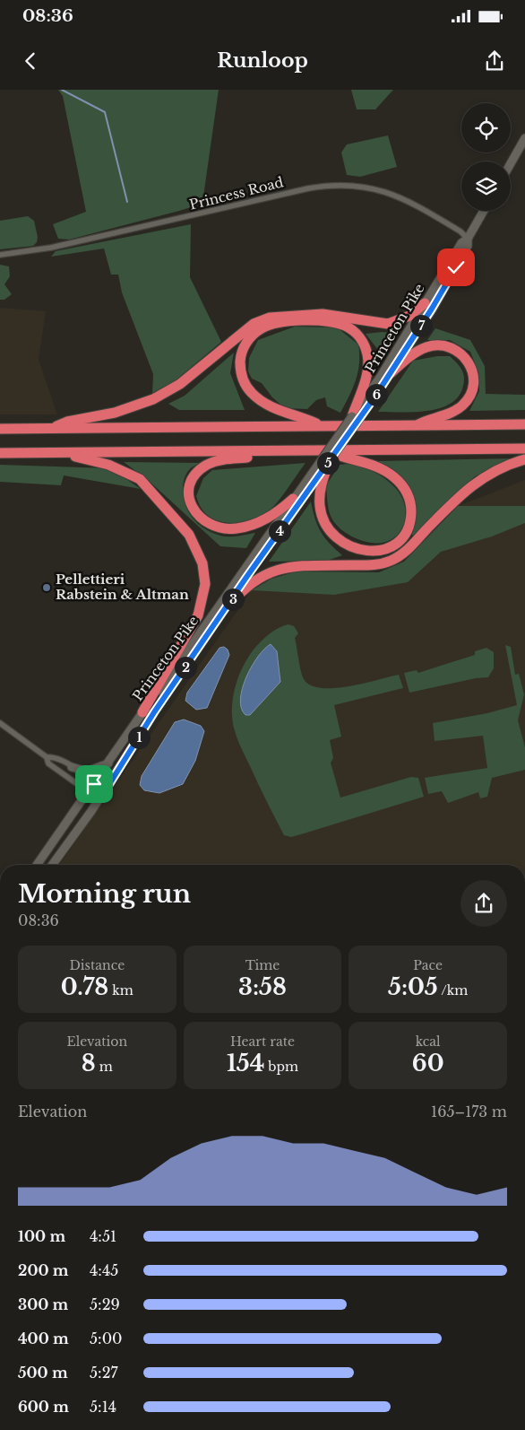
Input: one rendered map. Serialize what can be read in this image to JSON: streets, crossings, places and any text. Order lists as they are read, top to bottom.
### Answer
{
  "streets": {
    "main road": ["Princeton Pike"],
    "street": ["Princess Road"]
  },
  "crossings": [
    ["Princess Road", "Princeton Pike"]
  ],
  "places": ["Pellettieri Rabstein & Altman"],
  "page": {
    "status": "08:36",
    "header": "Runloop",
    "pins": [
      "7",
      "6",
      "5",
      "4",
      "3",
      "2",
      "1"
    ],
    "heading": ["Morning run", "08:36"],
    "stats": [
      ["Distance", "0.78 km"],
      ["Time", "3:58"],
      ["Pace", "5:05 /km"],
      ["Elevation", "8 m"],
      ["Heart rate", "154 bpm"],
      ["kcal", "60"]
    ],
    "chart": ["Elevation", "165–173 m"],
    "list": [
      {
        "name": "100 m",
        "note": "4:51"
      },
      {
        "name": "200 m",
        "note": "4:45"
      },
      {
        "name": "300 m",
        "note": "5:29"
      },
      {
        "name": "400 m",
        "note": "5:00"
      },
      {
        "name": "500 m",
        "note": "5:27"
      },
      {
        "name": "600 m",
        "note": "5:14"
      }
    ]
  }
}
